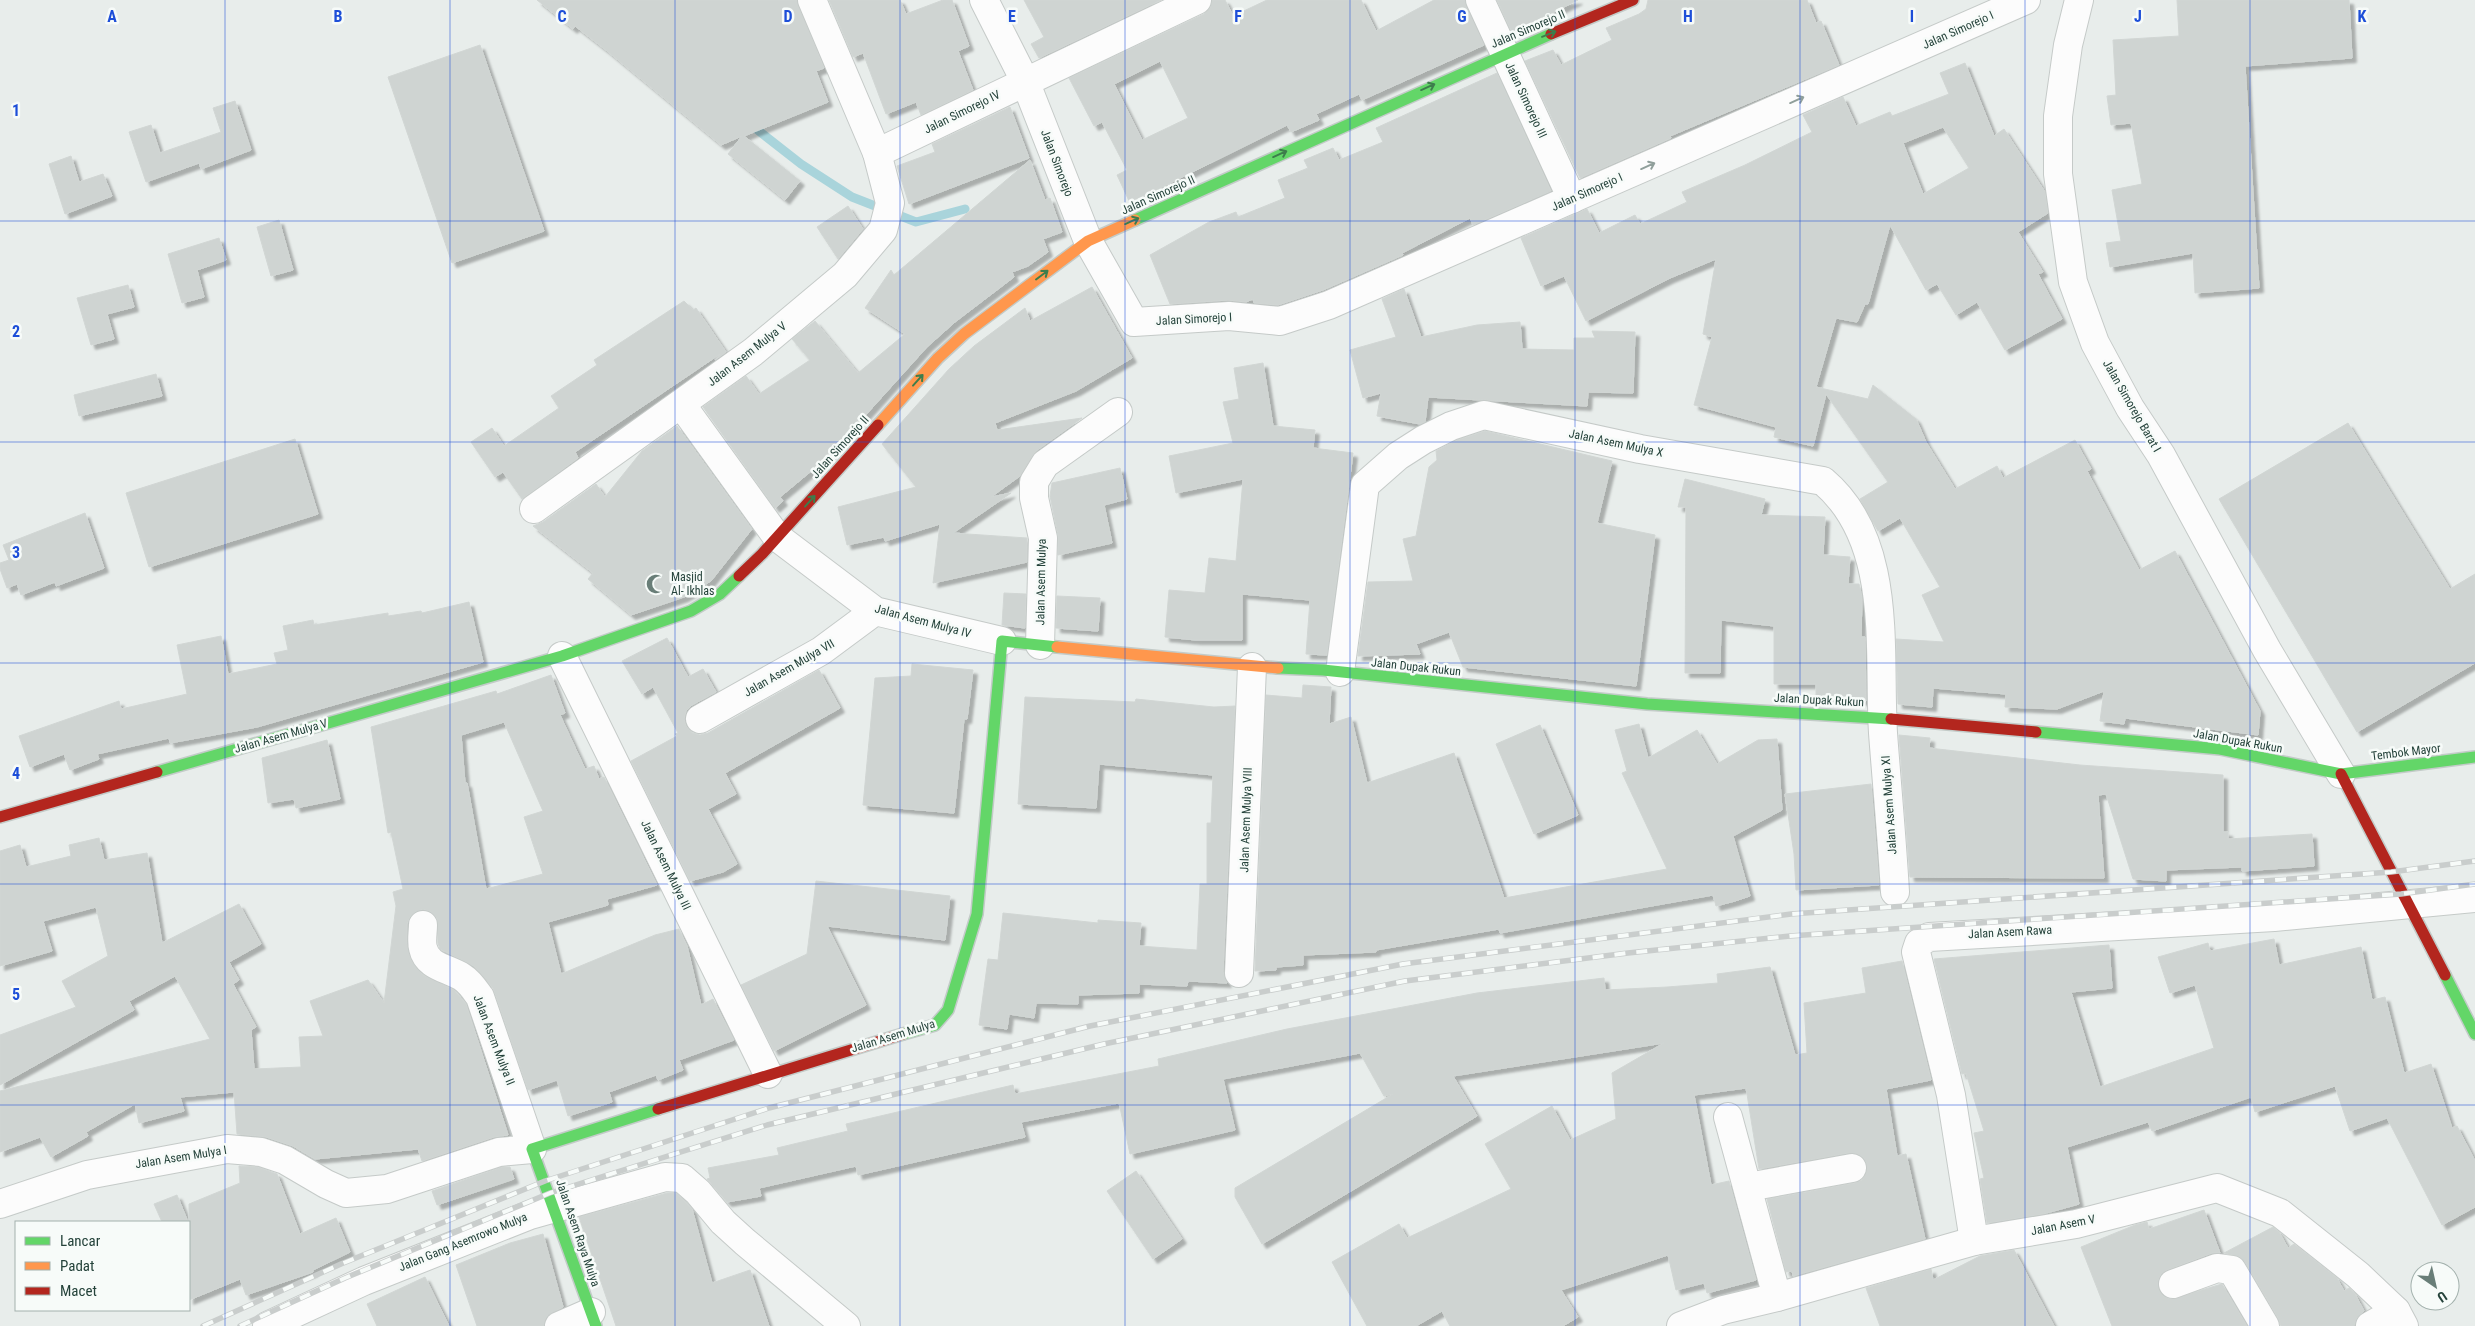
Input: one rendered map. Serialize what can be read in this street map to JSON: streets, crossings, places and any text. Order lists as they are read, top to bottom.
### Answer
{
  "streets": {
    "street": [
      "Jalan Simorejo II",
      "Jalan Simorejo I",
      "Jalan Simorejo III",
      "Jalan Simorejo IV",
      "Jalan Simorejo",
      "Jalan Asem Mulya V",
      "Jalan Simorejo Barat I",
      "Jalan Asem Mulya X",
      "Jalan Asem Mulya",
      "Jalan Asem Mulya IV",
      "Jalan Dupak Rukun",
      "Jalan Asem Mulya VII",
      "Tembok Mayor",
      "Jalan Asem Mulya XI",
      "Jalan Asem Mulya VIII",
      "Jalan Asem Mulya III",
      "Jalan Asem Rawa",
      "Jalan Asem Mulya II",
      "Jalan Asem Mulya I",
      "Jalan Asem V",
      "Jalan Asem Raya Mulya",
      "Jalan Gang Asemrowo Mulya"
    ]
  },
  "crossings": [
    ["Jalan Simorejo II", "Jalan Simorejo III"],
    ["Jalan Simorejo II", "Jalan Simorejo"],
    ["Jalan Simorejo II", "Jalan Asem Mulya V"],
    ["Jalan Simorejo II", "Jalan Asem Mulya IV"],
    ["Jalan Simorejo II", "Jalan Asem Mulya III"],
    ["Jalan Simorejo I", "Jalan Simorejo III"],
    ["Jalan Simorejo I", "Jalan Simorejo"],
    ["Jalan Simorejo IV", "Jalan Simorejo"],
    ["Jalan Simorejo IV", "Jalan Asem Mulya V"],
    ["Jalan Asem Mulya V", "Jalan Asem Mulya IV"],
    ["Jalan Asem Mulya V", "Jalan Asem Mulya III"],
    ["Jalan Simorejo Barat I", "Jalan Dupak Rukun"],
    ["Jalan Simorejo Barat I", "Tembok Mayor"],
    ["Jalan Asem Mulya X", "Jalan Dupak Rukun"],
    ["Jalan Asem Mulya X", "Jalan Asem Mulya XI"],
    ["Jalan Asem Mulya", "Jalan Asem Mulya IV"],
    ["Jalan Asem Mulya", "Jalan Dupak Rukun"],
    ["Jalan Asem Mulya", "Jalan Asem Mulya III"],
    ["Jalan Asem Mulya", "Jalan Asem Mulya II"],
    ["Jalan Asem Mulya", "Jalan Asem Mulya I"],
    ["Jalan Asem Mulya", "Jalan Asem Raya Mulya"],
    ["Jalan Asem Mulya IV", "Jalan Dupak Rukun"],
    ["Jalan Asem Mulya IV", "Jalan Asem Mulya VII"],
    ["Jalan Dupak Rukun", "Tembok Mayor"],
    ["Jalan Dupak Rukun", "Jalan Asem Mulya XI"],
    ["Jalan Dupak Rukun", "Jalan Asem Mulya VIII"],
    ["Jalan Asem Rawa", "Jalan Asem V"],
    ["Jalan Asem Mulya II", "Jalan Asem Mulya I"],
    ["Jalan Asem Mulya II", "Jalan Asem Raya Mulya"],
    ["Jalan Asem Mulya I", "Jalan Asem Raya Mulya"],
    ["Jalan Asem Raya Mulya", "Jalan Gang Asemrowo Mulya"]
  ],
  "one_way": ["Jalan Simorejo II", "Jalan Simorejo I"],
  "places": {
    "mosque": ["Masjid Al- Ikhlas"]
  },
  "legend": ["Lancar", "Padat", "Macet"],
  "north": "bottom right",
  "grid": {
    "columns": [
      "A",
      "B",
      "C",
      "D",
      "E",
      "F",
      "G",
      "H",
      "I",
      "J",
      "K"
    ],
    "rows": [
      "1",
      "2",
      "3",
      "4",
      "5"
    ]
  }
}
